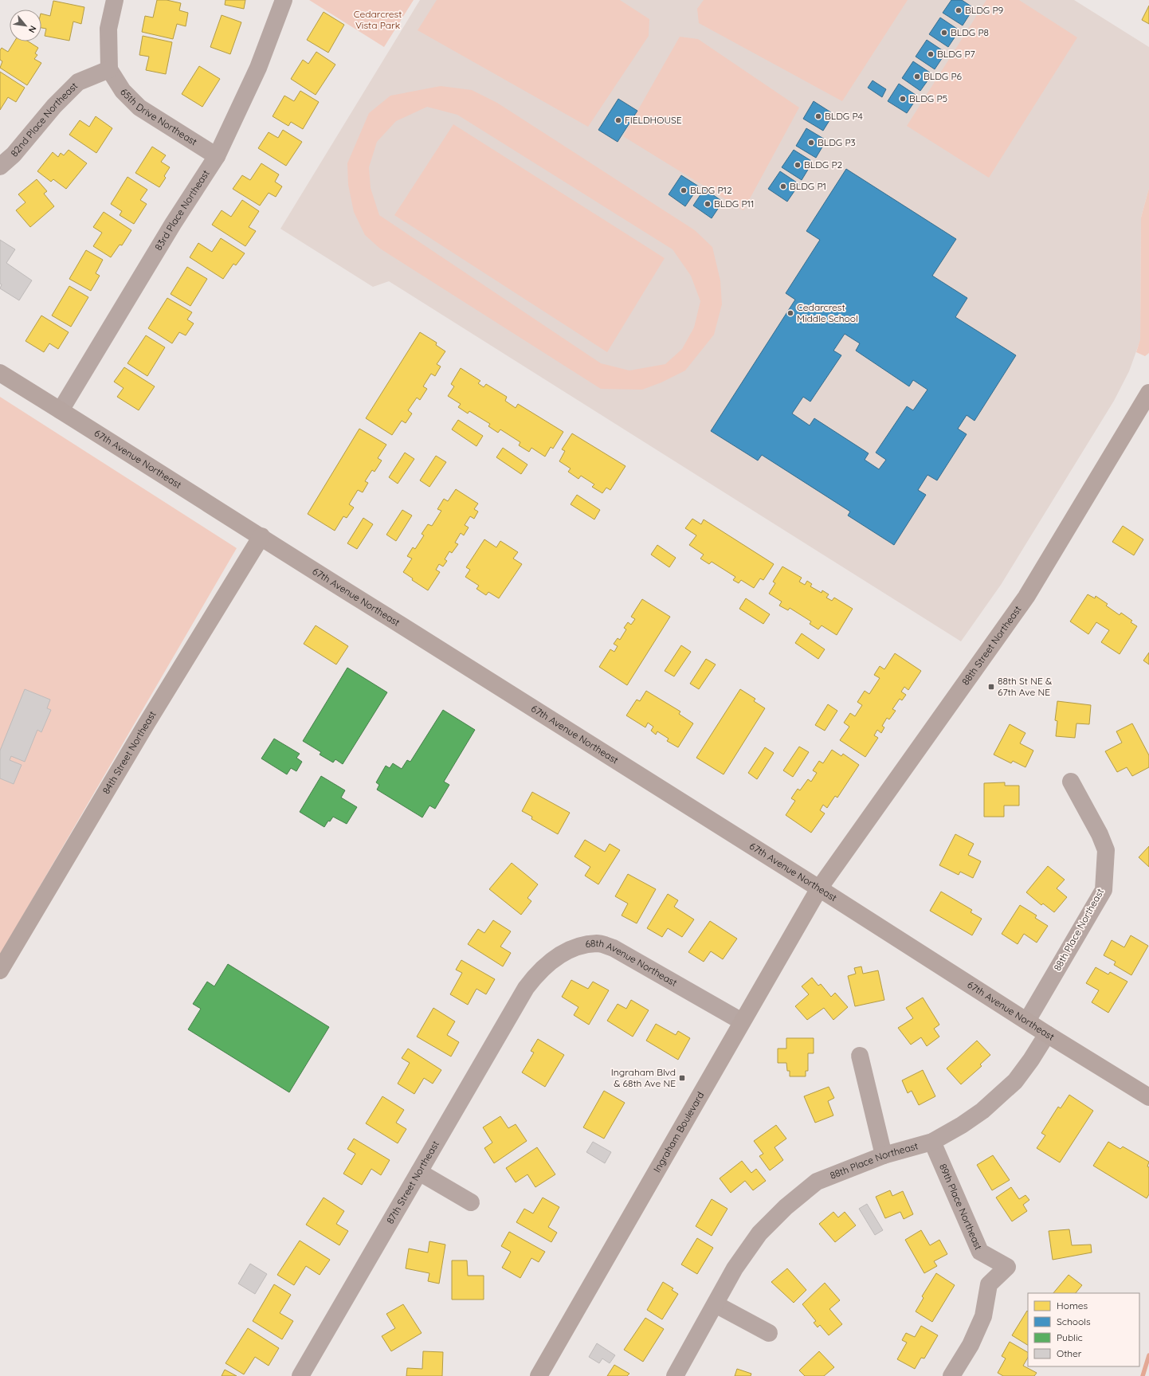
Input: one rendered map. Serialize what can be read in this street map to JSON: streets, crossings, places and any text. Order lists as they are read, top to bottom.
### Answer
{
  "streets": {
    "main road": [
      "67th Avenue Northeast",
      "88th Street Northeast",
      "84th Street Northeast",
      "Ingraham Boulevard"
    ],
    "street": [
      "65th Drive Northeast",
      "82nd Place Northeast",
      "83rd Place Northeast",
      "88th Place Northeast",
      "68th Avenue Northeast",
      "87th Street Northeast",
      "89th Place Northeast"
    ]
  },
  "crossings": [
    ["65th Drive Northeast", "82nd Place Northeast"],
    ["65th Drive Northeast", "83rd Place Northeast"],
    ["83rd Place Northeast", "67th Avenue Northeast"],
    ["67th Avenue Northeast", "88th Street Northeast"],
    ["67th Avenue Northeast", "84th Street Northeast"],
    ["67th Avenue Northeast", "88th Place Northeast"],
    ["67th Avenue Northeast", "Ingraham Boulevard"],
    ["88th Street Northeast", "Ingraham Boulevard"],
    ["88th Place Northeast", "89th Place Northeast"],
    ["68th Avenue Northeast", "Ingraham Boulevard"],
    ["68th Avenue Northeast", "87th Street Northeast"]
  ],
  "parks": ["Cedarcrest Vista Park"],
  "places": {
    "other": [
      "BLDG P9",
      "BLDG P8",
      "BLDG P7",
      "BLDG P6",
      "BLDG P5",
      "BLDG P4",
      "FIELDHOUSE",
      "BLDG P3",
      "BLDG P2",
      "BLDG P1",
      "BLDG P12",
      "BLDG P11",
      "Cedarcrest Middle School"
    ],
    "transit": ["88th St NE & 67th Ave NE", "Ingraham Blvd & 68th Ave NE"]
  },
  "legend": [
    "Homes",
    "Schools",
    "Public",
    "Other"
  ],
  "north": "bottom right"
}
